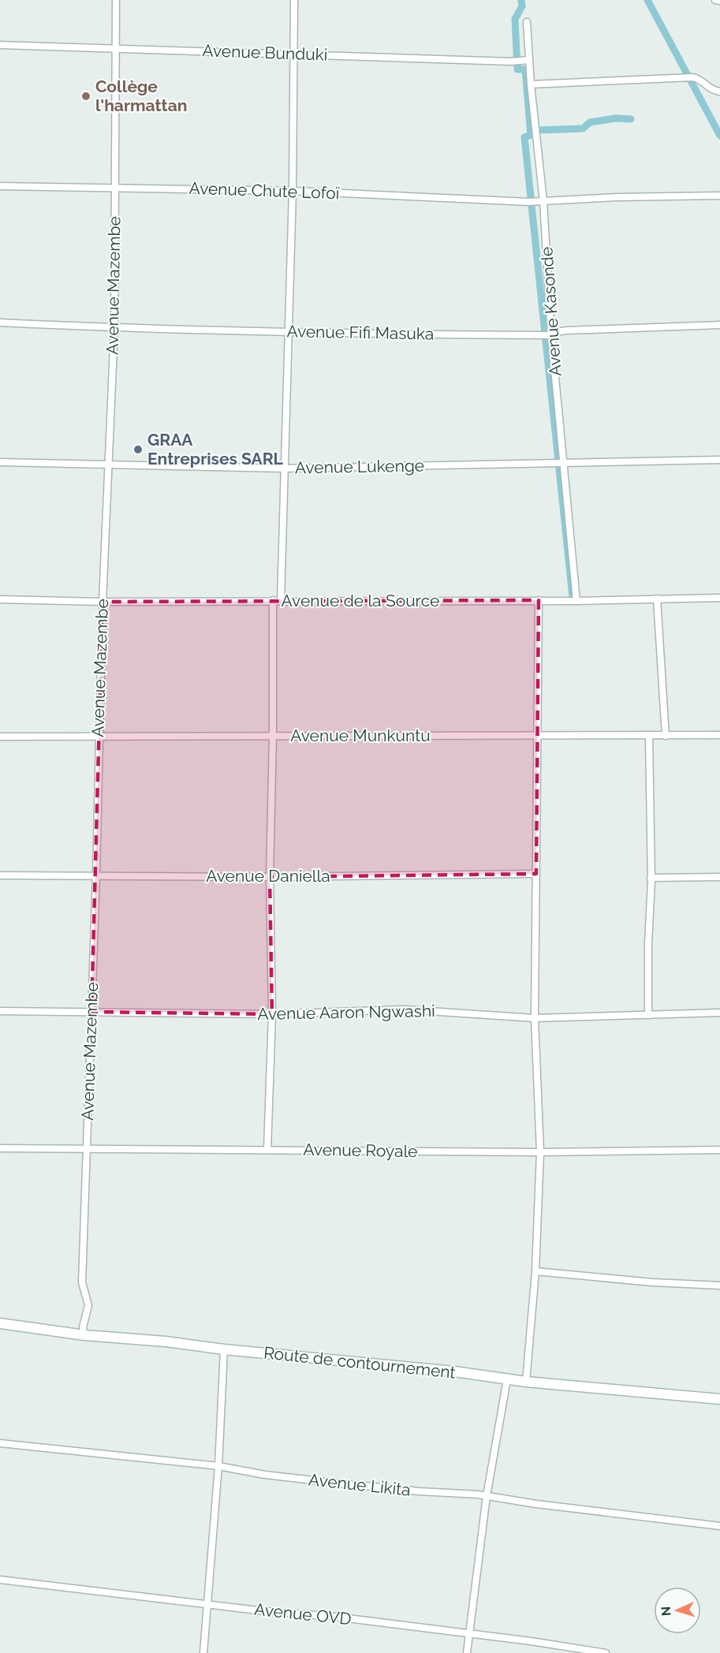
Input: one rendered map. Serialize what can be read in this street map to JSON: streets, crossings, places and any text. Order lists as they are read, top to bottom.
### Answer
{
  "streets": {
    "street": [
      "Avenue Bunduki",
      "Avenue Chute Lofoï",
      "Avenue Mazembe",
      "Avenue Kasonde",
      "Avenue Fifi Masuka",
      "Avenue Lukenge",
      "Avenue de la Source",
      "Avenue Munkuntu",
      "Avenue Daniella",
      "Avenue Aaron Ngwashi",
      "Avenue Royale",
      "Route de contournement",
      "Avenue Likita",
      "Avenue OVD"
    ]
  },
  "crossings": [
    ["Avenue Bunduki", "Avenue Mazembe"],
    ["Avenue Bunduki", "Avenue Kasonde"],
    ["Avenue Chute Lofoï", "Avenue Mazembe"],
    ["Avenue Chute Lofoï", "Avenue Kasonde"],
    ["Avenue Mazembe", "Avenue Fifi Masuka"],
    ["Avenue Mazembe", "Avenue Lukenge"],
    ["Avenue Mazembe", "Avenue de la Source"],
    ["Avenue Mazembe", "Avenue Munkuntu"],
    ["Avenue Mazembe", "Avenue Daniella"],
    ["Avenue Mazembe", "Avenue Aaron Ngwashi"],
    ["Avenue Mazembe", "Avenue Royale"],
    ["Avenue Mazembe", "Route de contournement"],
    ["Avenue Kasonde", "Avenue Fifi Masuka"],
    ["Avenue Kasonde", "Avenue Lukenge"],
    ["Avenue Kasonde", "Avenue de la Source"]
  ],
  "places": ["Collège l'harmattan", "GRAA Entreprises SARL"],
  "north": "left"
}
